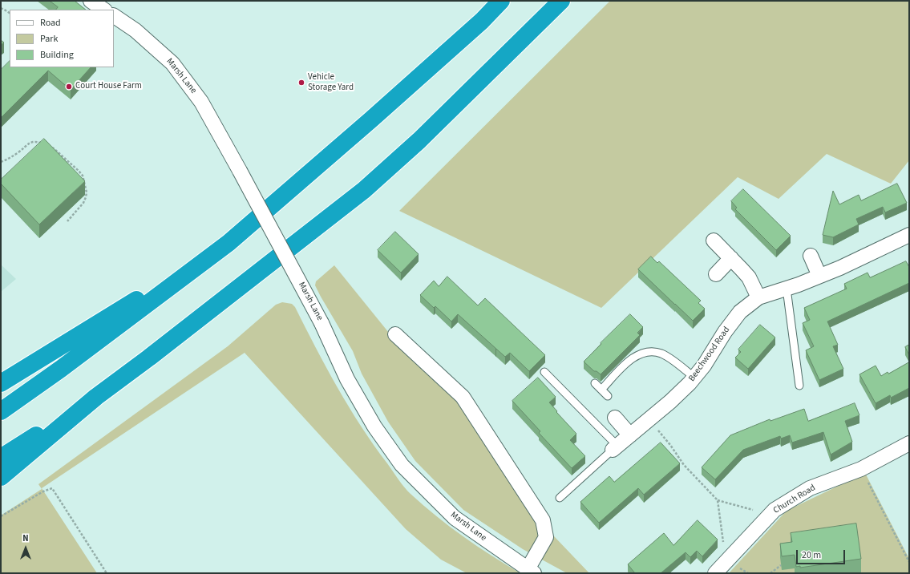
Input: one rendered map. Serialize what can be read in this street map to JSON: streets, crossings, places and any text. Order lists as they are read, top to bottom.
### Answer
{
  "streets": {
    "street": ["Marsh Lane", "Beechwood Road", "Church Road"]
  },
  "places": ["Vehicle Storage Yard", "Court House Farm"],
  "legend": ["Road", "Park", "Building"],
  "scale_bar": "20 m",
  "north": "top"
}
